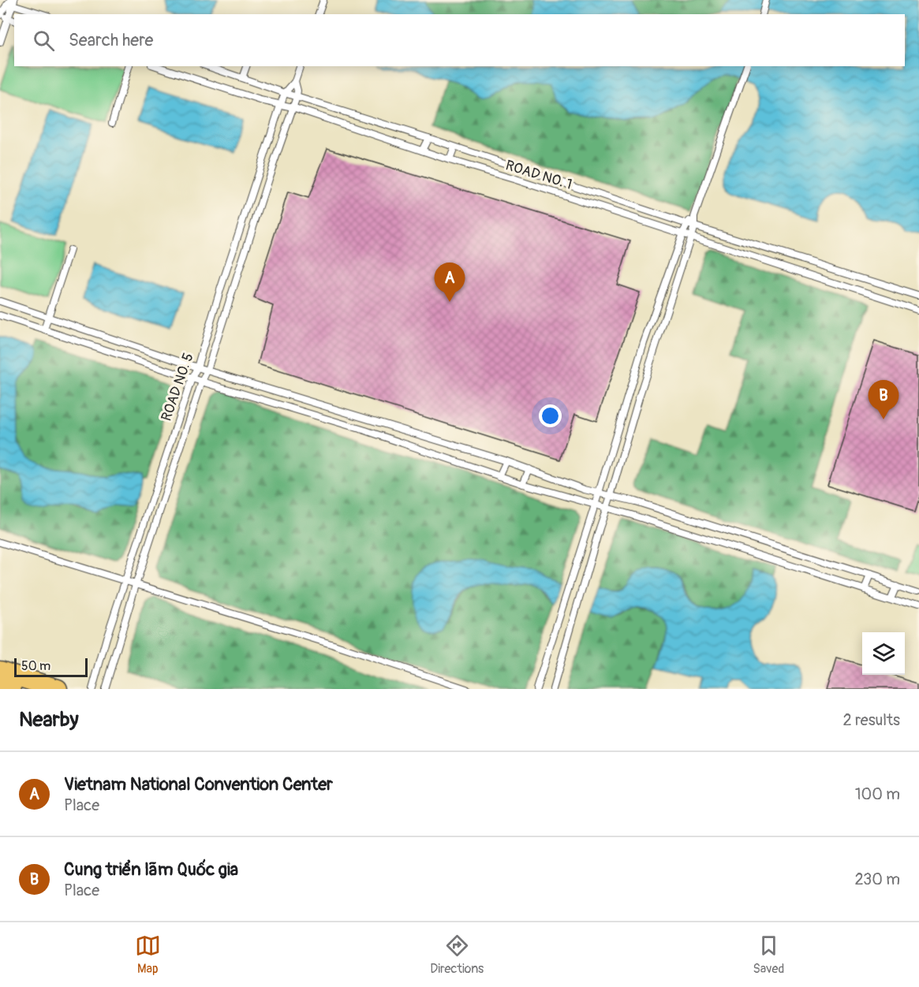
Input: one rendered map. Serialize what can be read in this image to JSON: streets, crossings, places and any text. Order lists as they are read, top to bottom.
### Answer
{
  "streets": {
    "lane": ["ROAD NO. 1", "ROAD NO. 5"]
  },
  "crossings": [
    ["ROAD NO. 1", "ROAD NO. 5"]
  ],
  "scale_bar": "50 m",
  "page": {
    "search": "Search here",
    "pins": ["A", "B"],
    "scale": "50 m",
    "heading": ["Nearby", "2 results"],
    "list": [
      {
        "mark": "A",
        "name": "Vietnam National Convention Center",
        "note": "Place",
        "value": "100 m"
      },
      {
        "mark": "B",
        "name": "Cung triển lãm Quốc gia",
        "note": "Place",
        "value": "230 m"
      }
    ],
    "nav": ["Map", "Directions", "Saved"]
  }
}
